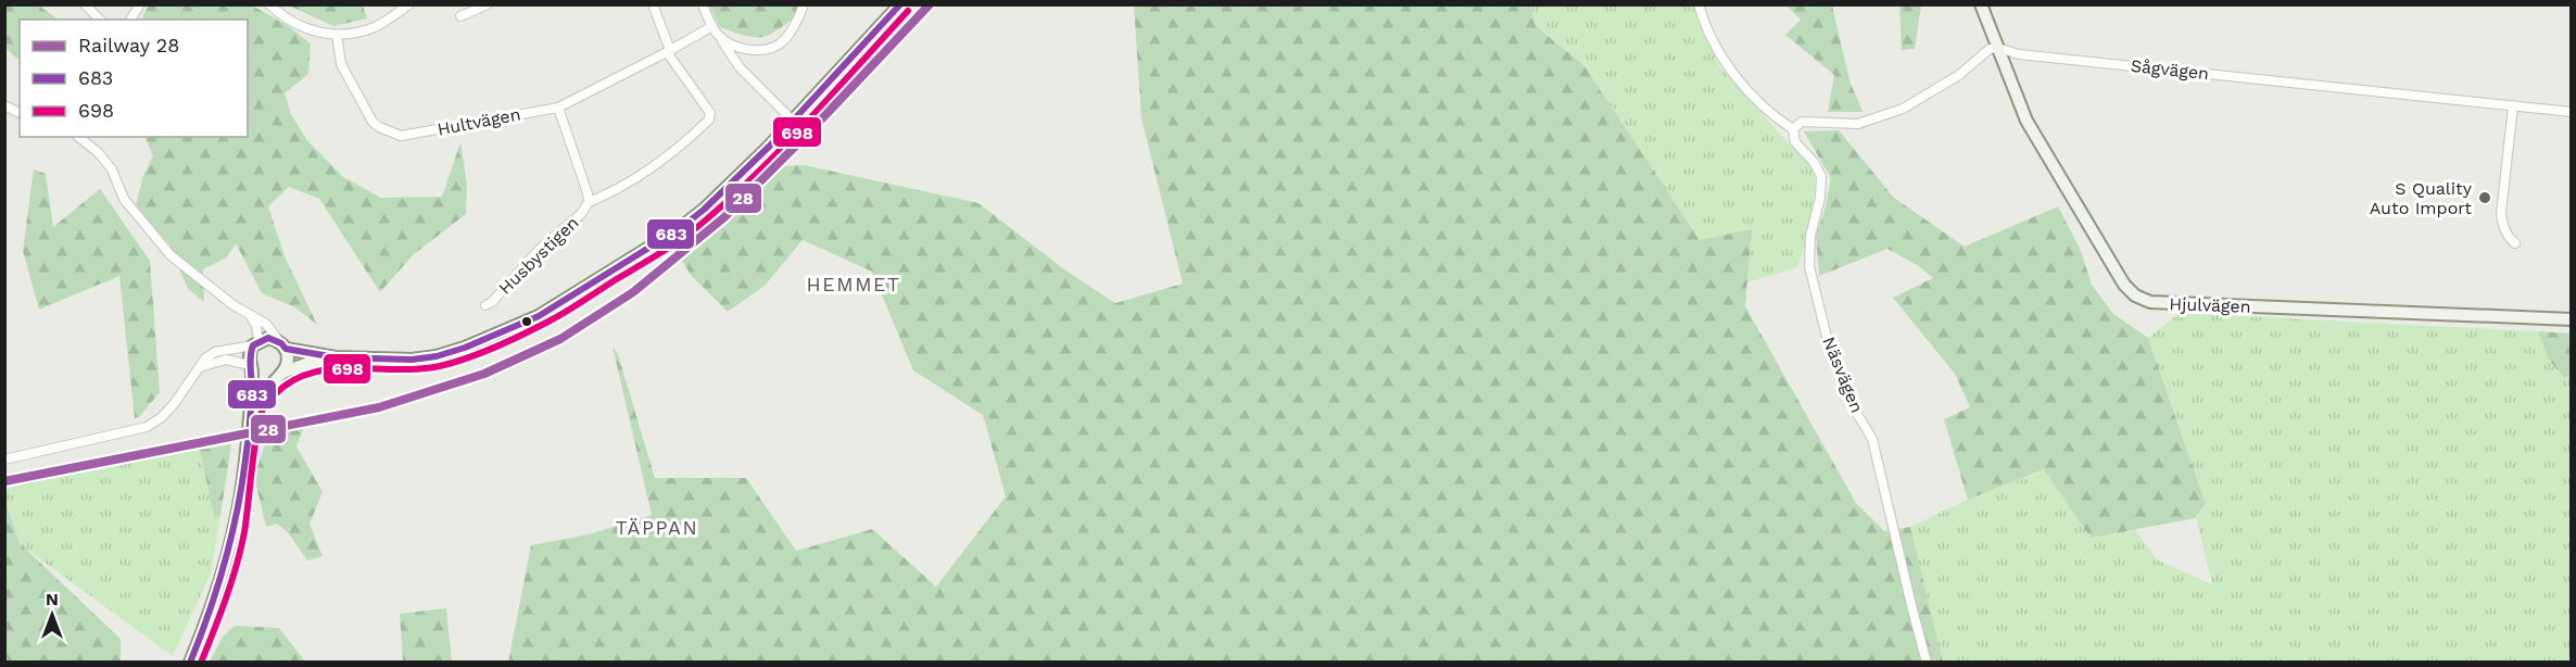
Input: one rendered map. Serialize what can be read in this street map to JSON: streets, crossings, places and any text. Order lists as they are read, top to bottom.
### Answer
{
  "streets": {
    "main road": ["Hjulvägen"],
    "street": [
      "Sågvägen",
      "Hultvägen",
      "Husbystigen",
      "Näsvägen"
    ]
  },
  "crossings": [
    ["Sågvägen", "Hjulvägen"],
    ["Hultvägen", "Husbystigen"]
  ],
  "districts": ["HEMMET", "TÄPPAN"],
  "places": ["S Quality Auto Import"],
  "lines": ["rail line 28", "transit line 683", "transit line 698"],
  "legend": ["Railway 28", "683", "698"],
  "north": "top"
}
